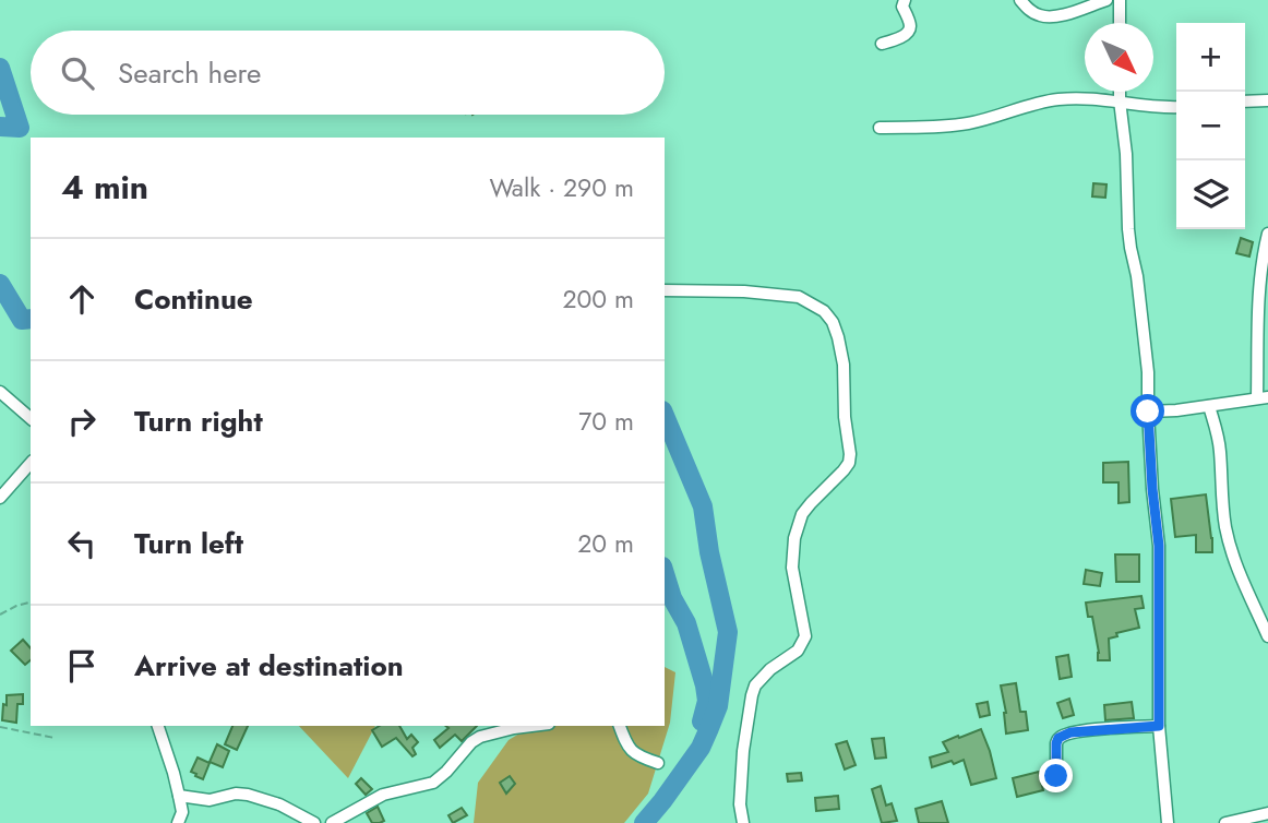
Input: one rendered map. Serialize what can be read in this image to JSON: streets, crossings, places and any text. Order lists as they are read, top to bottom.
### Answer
{
  "north": "bottom right",
  "page": {
    "map_buttons": ["+", "−"],
    "search": "Search here",
    "heading": ["4 min", "Walk · 290 m"],
    "list": [
      ["Continue", "200 m"],
      ["Turn right", "70 m"],
      ["Turn left", "20 m"],
      "Arrive at destination"
    ]
  }
}
